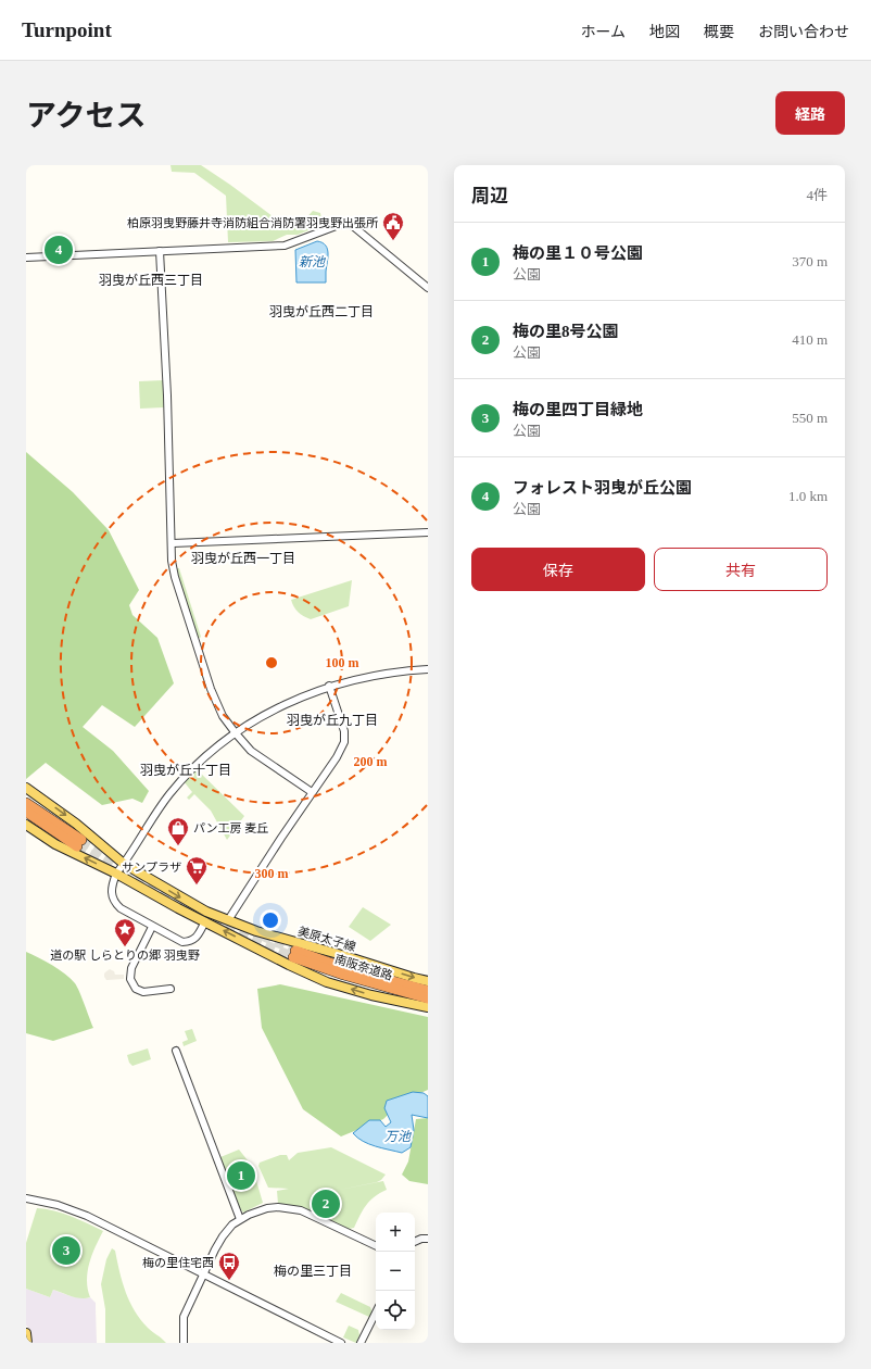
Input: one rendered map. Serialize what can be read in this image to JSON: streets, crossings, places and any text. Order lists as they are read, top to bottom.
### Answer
{
  "streets": {
    "highway": ["南阪奈道路"],
    "main road": ["美原太子線"]
  },
  "districts": [
    "羽曳が丘西三丁目",
    "羽曳が丘西二丁目",
    "羽曳が丘西一丁目",
    "羽曳が丘九丁目",
    "羽曳が丘十丁目",
    "梅の里三丁目"
  ],
  "water": ["新池", "万池"],
  "places": {
    "public building": ["柏原羽曳野藤井寺消防組合消防署羽曳野出張所"],
    "shop": ["パン工房 麦丘"],
    "supermarket": ["サンプラザ"],
    "place": ["道の駅 しらとりの郷 羽曳野"],
    "bus stop": ["梅の里住宅西"]
  },
  "page": {
    "header": "Turnpoint",
    "nav": [
      "ホーム",
      "地図",
      "概要",
      "お問い合わせ"
    ],
    "title": "アクセス",
    "buttons": [
      "経路",
      ["保存", "共有"]
    ],
    "heading": ["周辺", "4件"],
    "list": [
      {
        "mark": "1",
        "name": "梅の里１０号公園",
        "note": "公園",
        "value": "370 m"
      },
      {
        "mark": "2",
        "name": "梅の里8号公園",
        "note": "公園",
        "value": "410 m"
      },
      {
        "mark": "3",
        "name": "梅の里四丁目緑地",
        "note": "公園",
        "value": "550 m"
      },
      {
        "mark": "4",
        "name": "フォレスト羽曳が丘公園",
        "note": "公園",
        "value": "1.0 km"
      }
    ],
    "pins": [
      "4",
      "1",
      "2",
      "3"
    ],
    "map_buttons": ["+", "−"]
  },
  "rings": ["100 m", "200 m", "300 m"]
}
